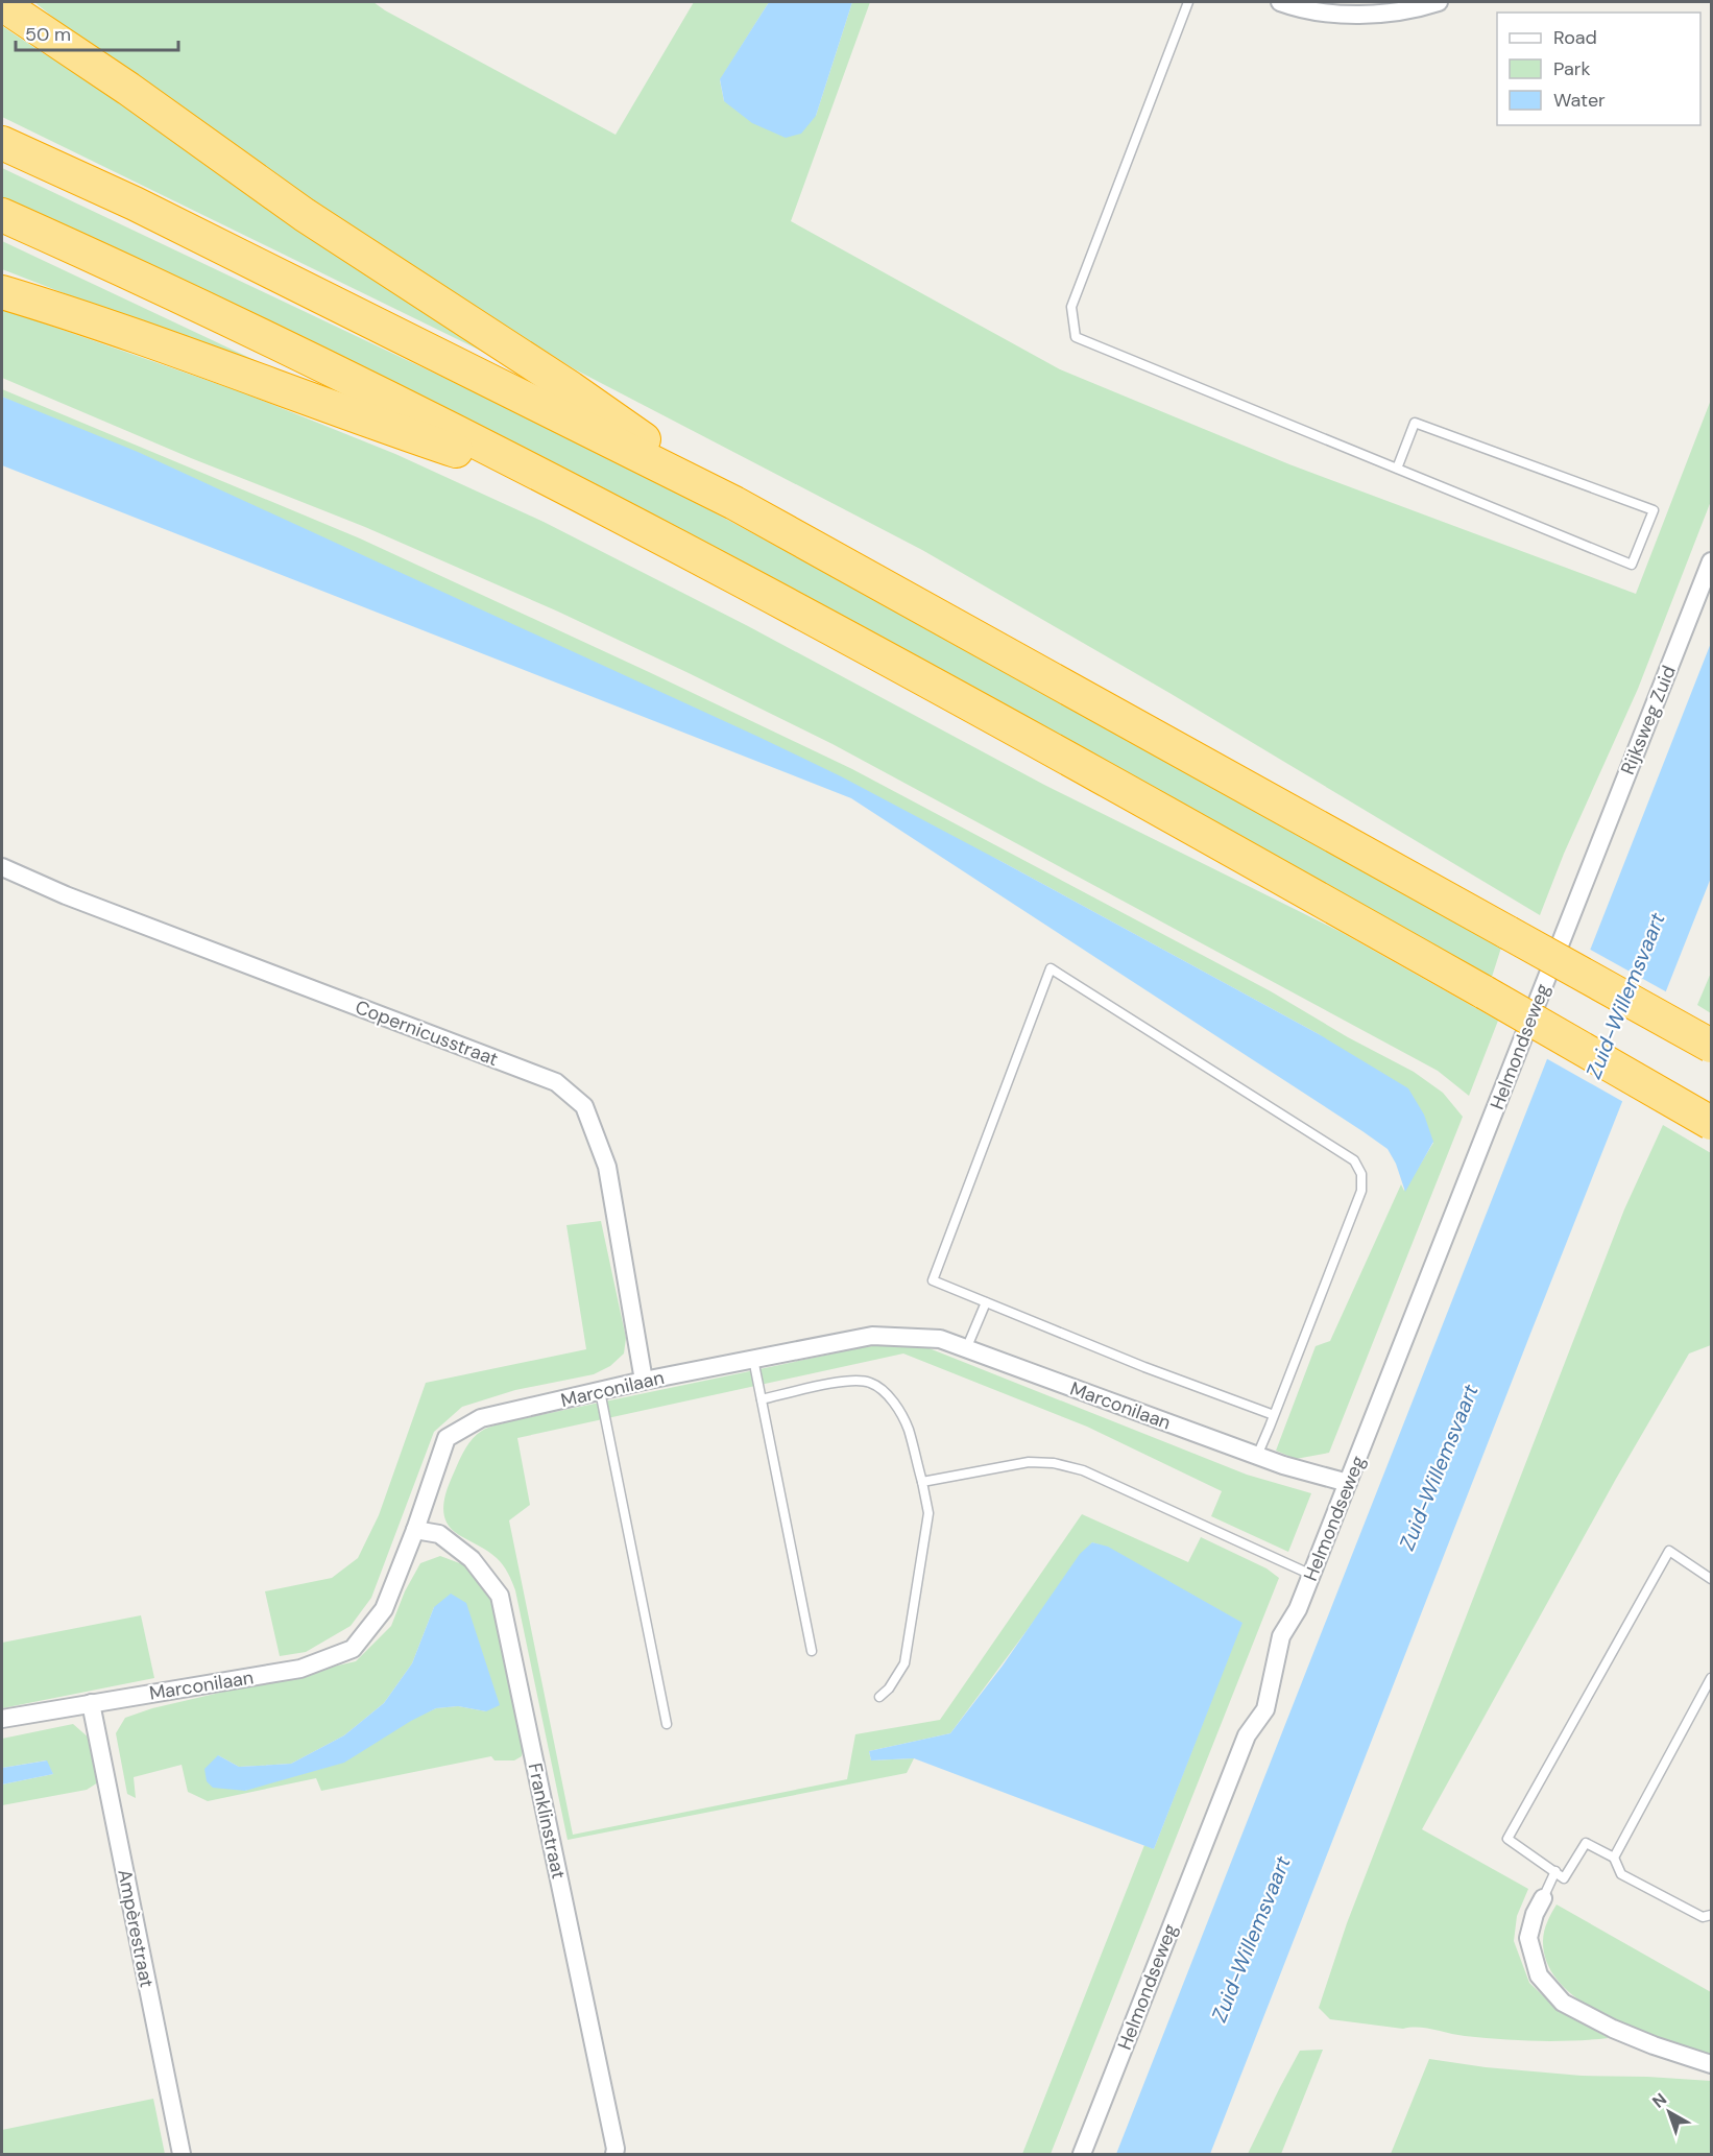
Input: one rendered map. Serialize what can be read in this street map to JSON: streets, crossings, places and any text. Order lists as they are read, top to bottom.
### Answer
{
  "streets": {
    "street": [
      "Rijksweg Zuid",
      "Copernicusstraat",
      "Helmondseweg",
      "Marconilaan",
      "Franklinstraat",
      "Ampèrestraat"
    ]
  },
  "crossings": [
    ["Rijksweg Zuid", "Helmondseweg"],
    ["Copernicusstraat", "Marconilaan"],
    ["Helmondseweg", "Marconilaan"],
    ["Marconilaan", "Franklinstraat"],
    ["Marconilaan", "Ampèrestraat"]
  ],
  "water": ["Zuid-Willemsvaart"],
  "legend": ["Road", "Park", "Water"],
  "scale_bar": "50 m",
  "north": "top left"
}
